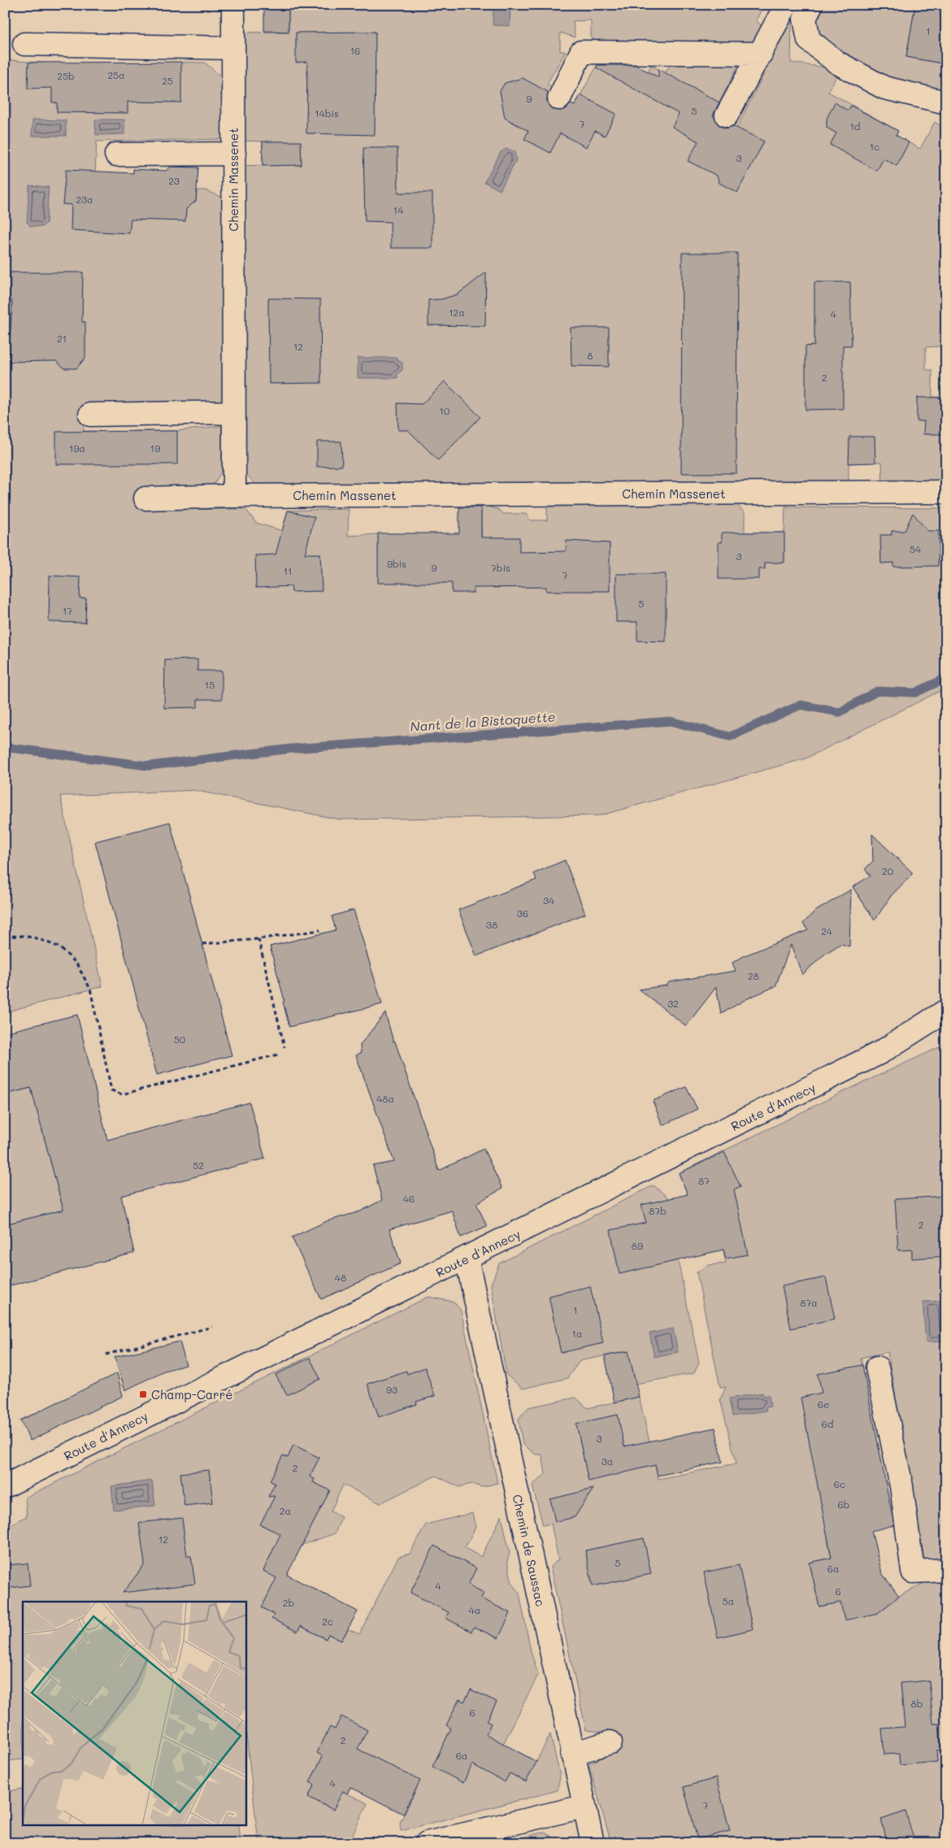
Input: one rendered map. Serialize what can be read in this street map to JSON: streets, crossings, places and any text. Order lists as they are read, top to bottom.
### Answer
{
  "streets": {
    "street": ["Chemin Massenet", "Route d'Annecy", "Chemin de Saussac"]
  },
  "crossings": [
    ["Route d'Annecy", "Chemin de Saussac"]
  ],
  "water": ["Nant de la Bistoquette"],
  "places": {
    "transit": ["Champ-Carré"]
  },
  "house_numbers": [
    "1",
    "16",
    "25a",
    "25b",
    "25",
    "9",
    "5",
    "14bis",
    "7",
    "1d",
    "1c",
    "3",
    "23",
    "23a",
    "14",
    "12a",
    "4",
    "21",
    "12",
    "8",
    "2",
    "10",
    "19a",
    "19",
    "54",
    "3",
    "9bis",
    "9",
    "7bis",
    "11",
    "7",
    "5",
    "17",
    "15",
    "20",
    "34",
    "36",
    "38",
    "24",
    "28",
    "32",
    "50",
    "48a",
    "52",
    "87",
    "46",
    "87b",
    "2",
    "89",
    "48",
    "87a",
    "1",
    "1a",
    "93",
    "6e",
    "6d",
    "3",
    "3a",
    "2",
    "6c",
    "6b",
    "2a",
    "12",
    "5",
    "6a",
    "4",
    "6",
    "5a",
    "2b",
    "4a",
    "2c",
    "8b",
    "6",
    "2",
    "6a",
    "4",
    "7"
  ]
}
